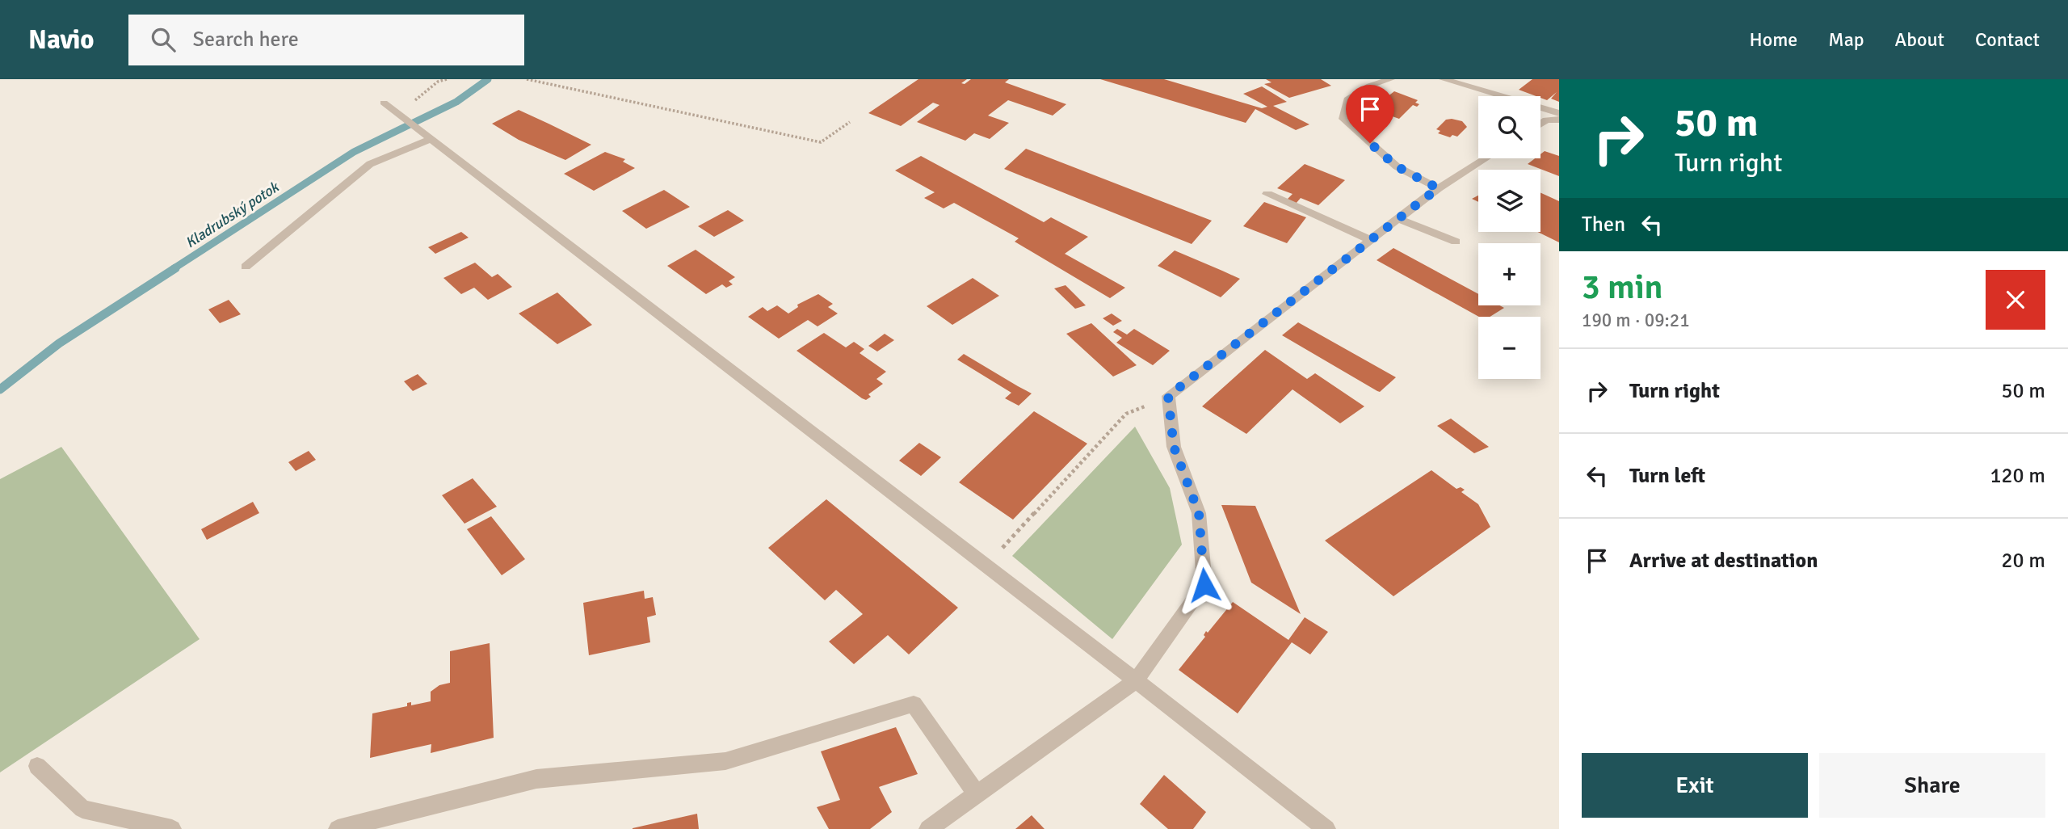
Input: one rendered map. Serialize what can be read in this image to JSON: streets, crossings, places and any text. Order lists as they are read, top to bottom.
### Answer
{
  "water": ["Kladrubský potok"],
  "page": {
    "header": "Navio",
    "search": "Search here",
    "nav": [
      "Home",
      "Map",
      "About",
      "Contact"
    ],
    "turn": ["50 m", "Turn right"],
    "map_buttons": ["+", "−"],
    "then": "Then",
    "heading": ["3 min", "190 m · 09:21"],
    "list": [
      {
        "name": "Turn right",
        "value": "50 m"
      },
      {
        "name": "Turn left",
        "value": "120 m"
      },
      {
        "name": "Arrive at destination",
        "value": "20 m"
      }
    ],
    "buttons": ["Exit", "Share"]
  }
}
